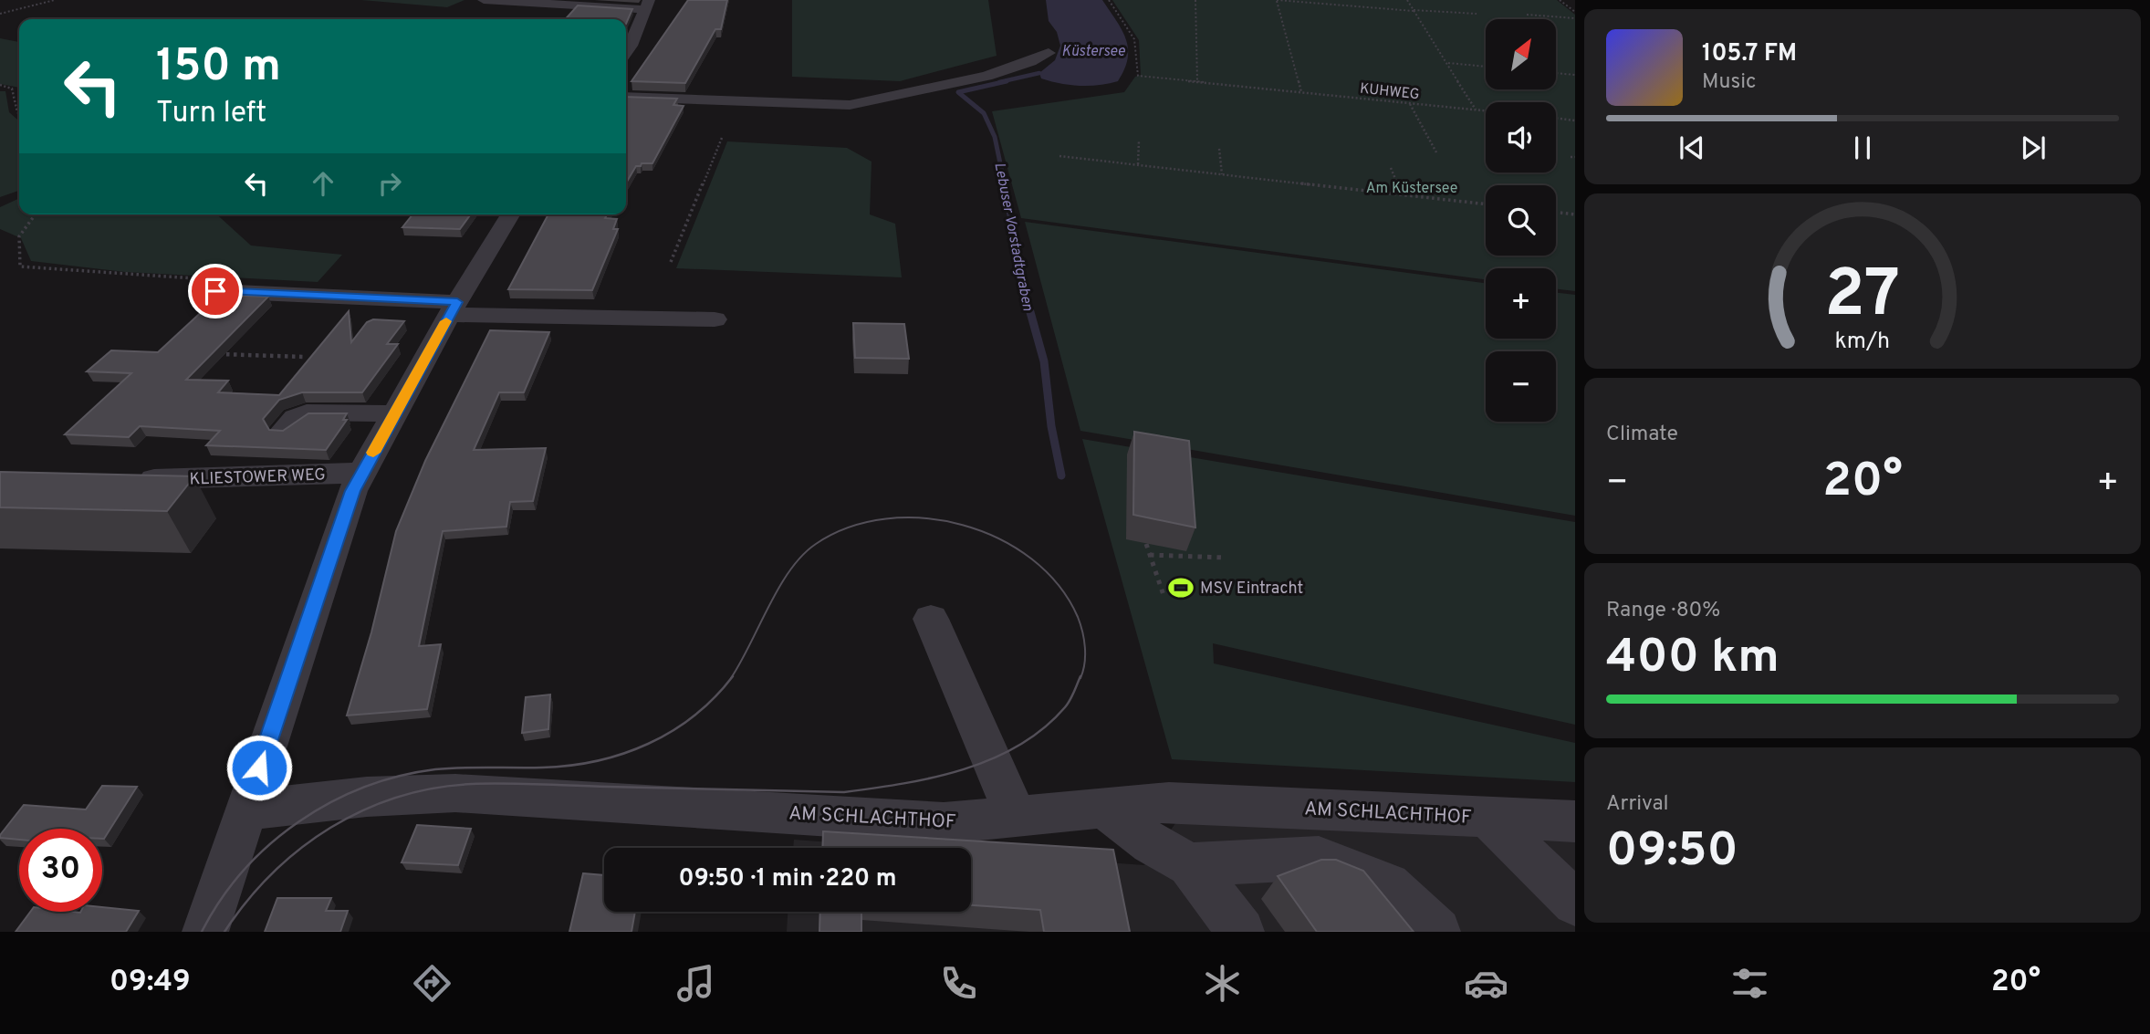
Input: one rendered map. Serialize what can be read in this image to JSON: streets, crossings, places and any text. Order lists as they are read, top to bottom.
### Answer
{
  "streets": {
    "street": ["KLIESTOWER WEG", "AM SCHLACHTHOF"],
    "path": ["KUHWEG"]
  },
  "water": ["Küstersee", "Lebuser Vorstadtgraben"],
  "parks": ["Am Küstersee"],
  "places": {
    "sports": ["MSV Eintracht"]
  },
  "north": "top right",
  "page": {
    "map_buttons": ["+", "−"],
    "turn": ["150 m", "Turn left"],
    "song": ["105.7 FM", "Music"],
    "tile": [
      "Climate",
      ["Range · 80%", "400 km"],
      ["Arrival", "09:50"]
    ],
    "heat": ["−", "20°", "+"],
    "limit": "30",
    "trip": "09:50 · 1 min · 220 m",
    "tabs": ["09:49", "20°"],
    "gauge": ["27", "km/h"]
  }
}
